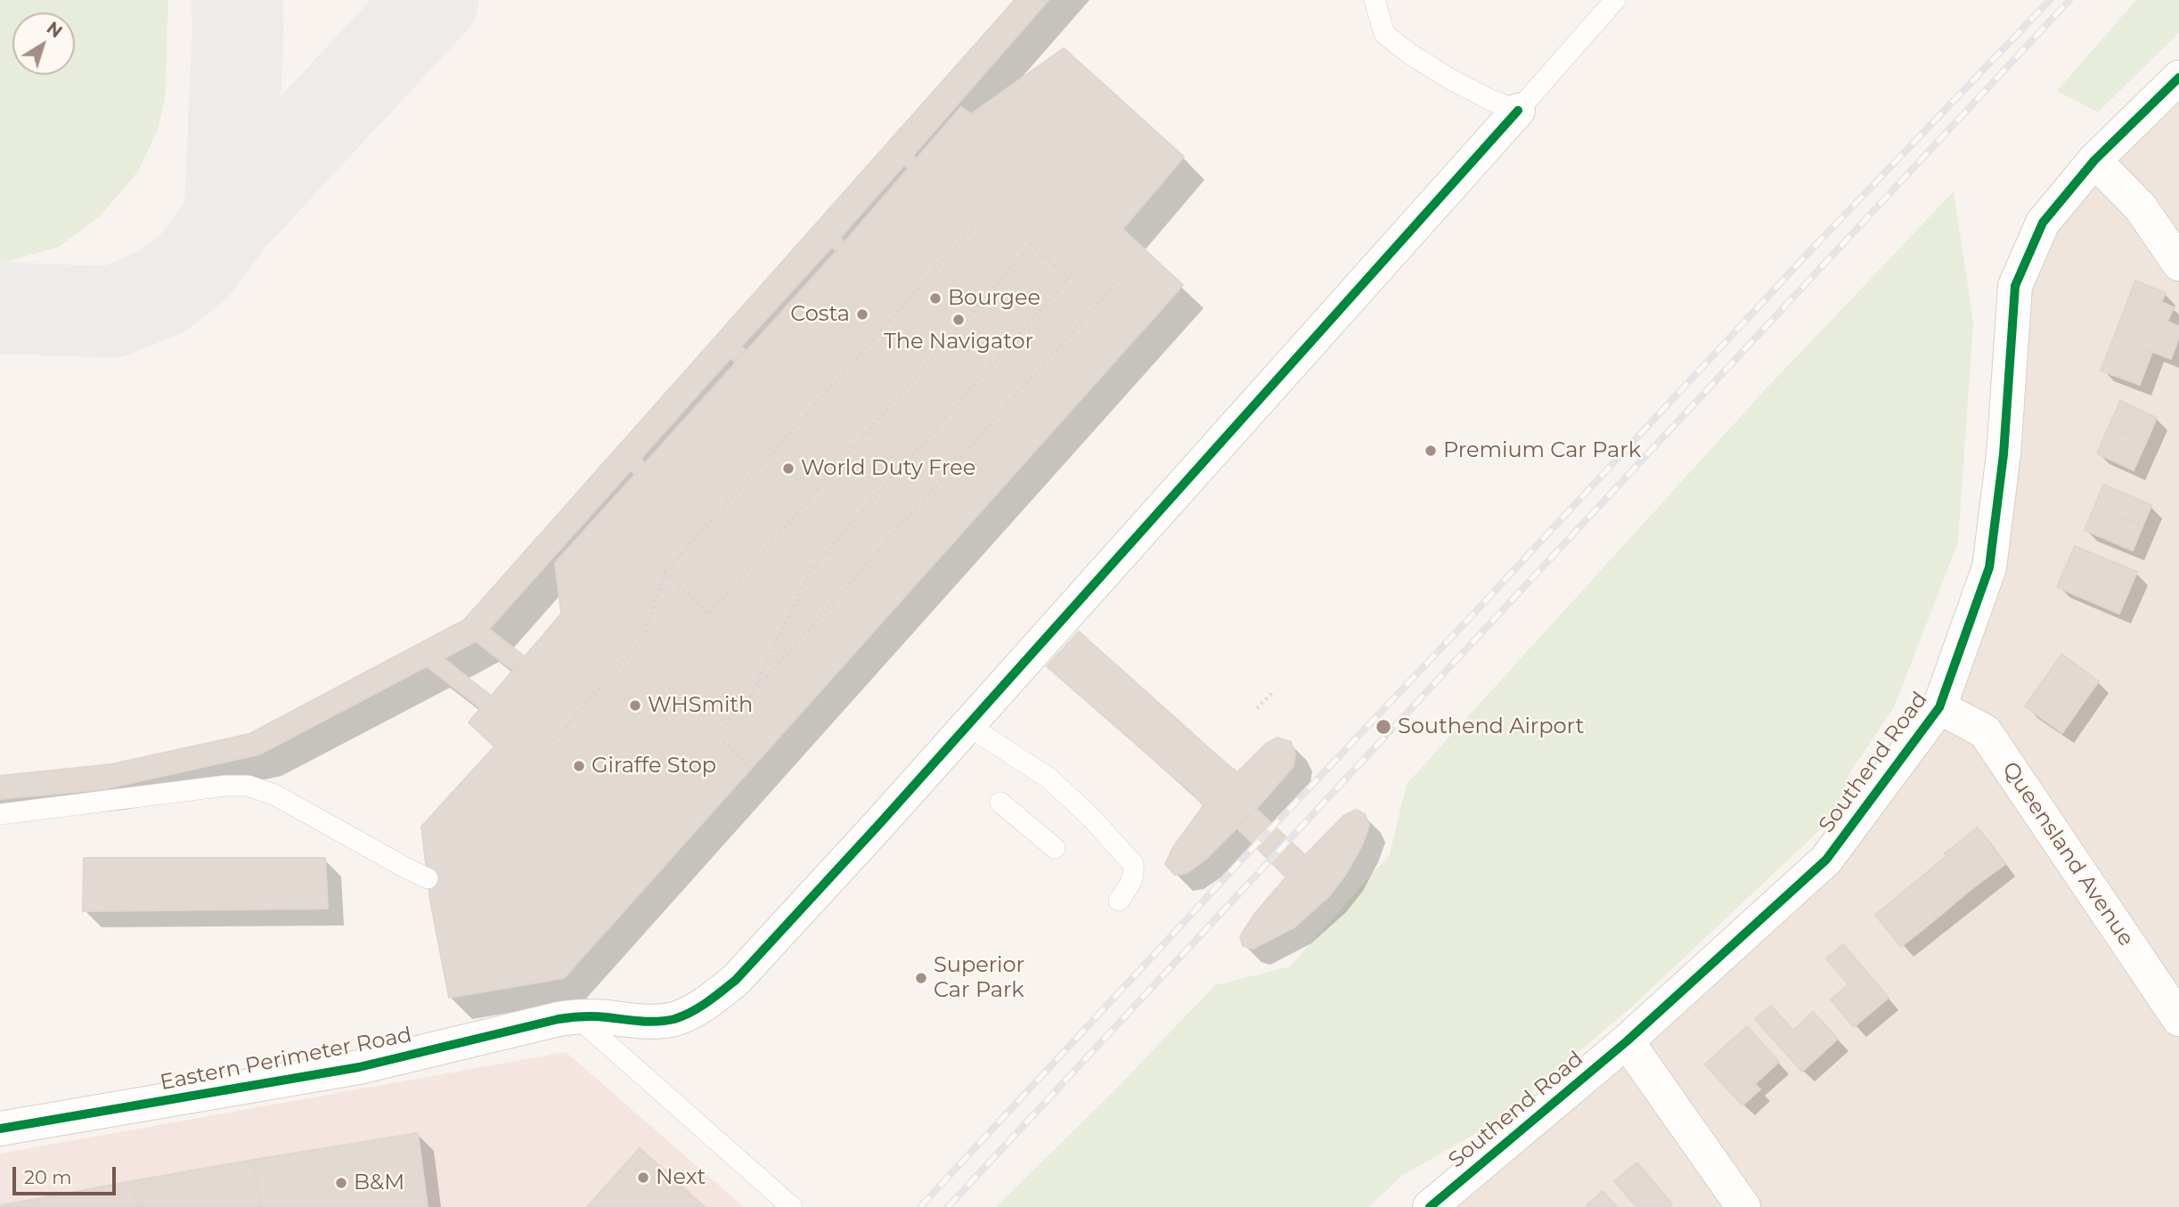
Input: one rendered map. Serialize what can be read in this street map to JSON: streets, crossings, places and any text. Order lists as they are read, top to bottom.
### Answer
{
  "streets": {
    "street": ["Southend Road", "Queensland Avenue", "Eastern Perimeter Road"]
  },
  "crossings": [
    ["Southend Road", "Queensland Avenue"]
  ],
  "places": [
    "Bourgee",
    "Costa",
    "The Navigator",
    "Premium Car Park",
    "World Duty Free",
    "WHSmith",
    "Southend Airport",
    "Giraffe Stop",
    "Superior Car Park",
    "Next",
    "B&M"
  ],
  "scale_bar": "20 m",
  "north": "top right"
}
